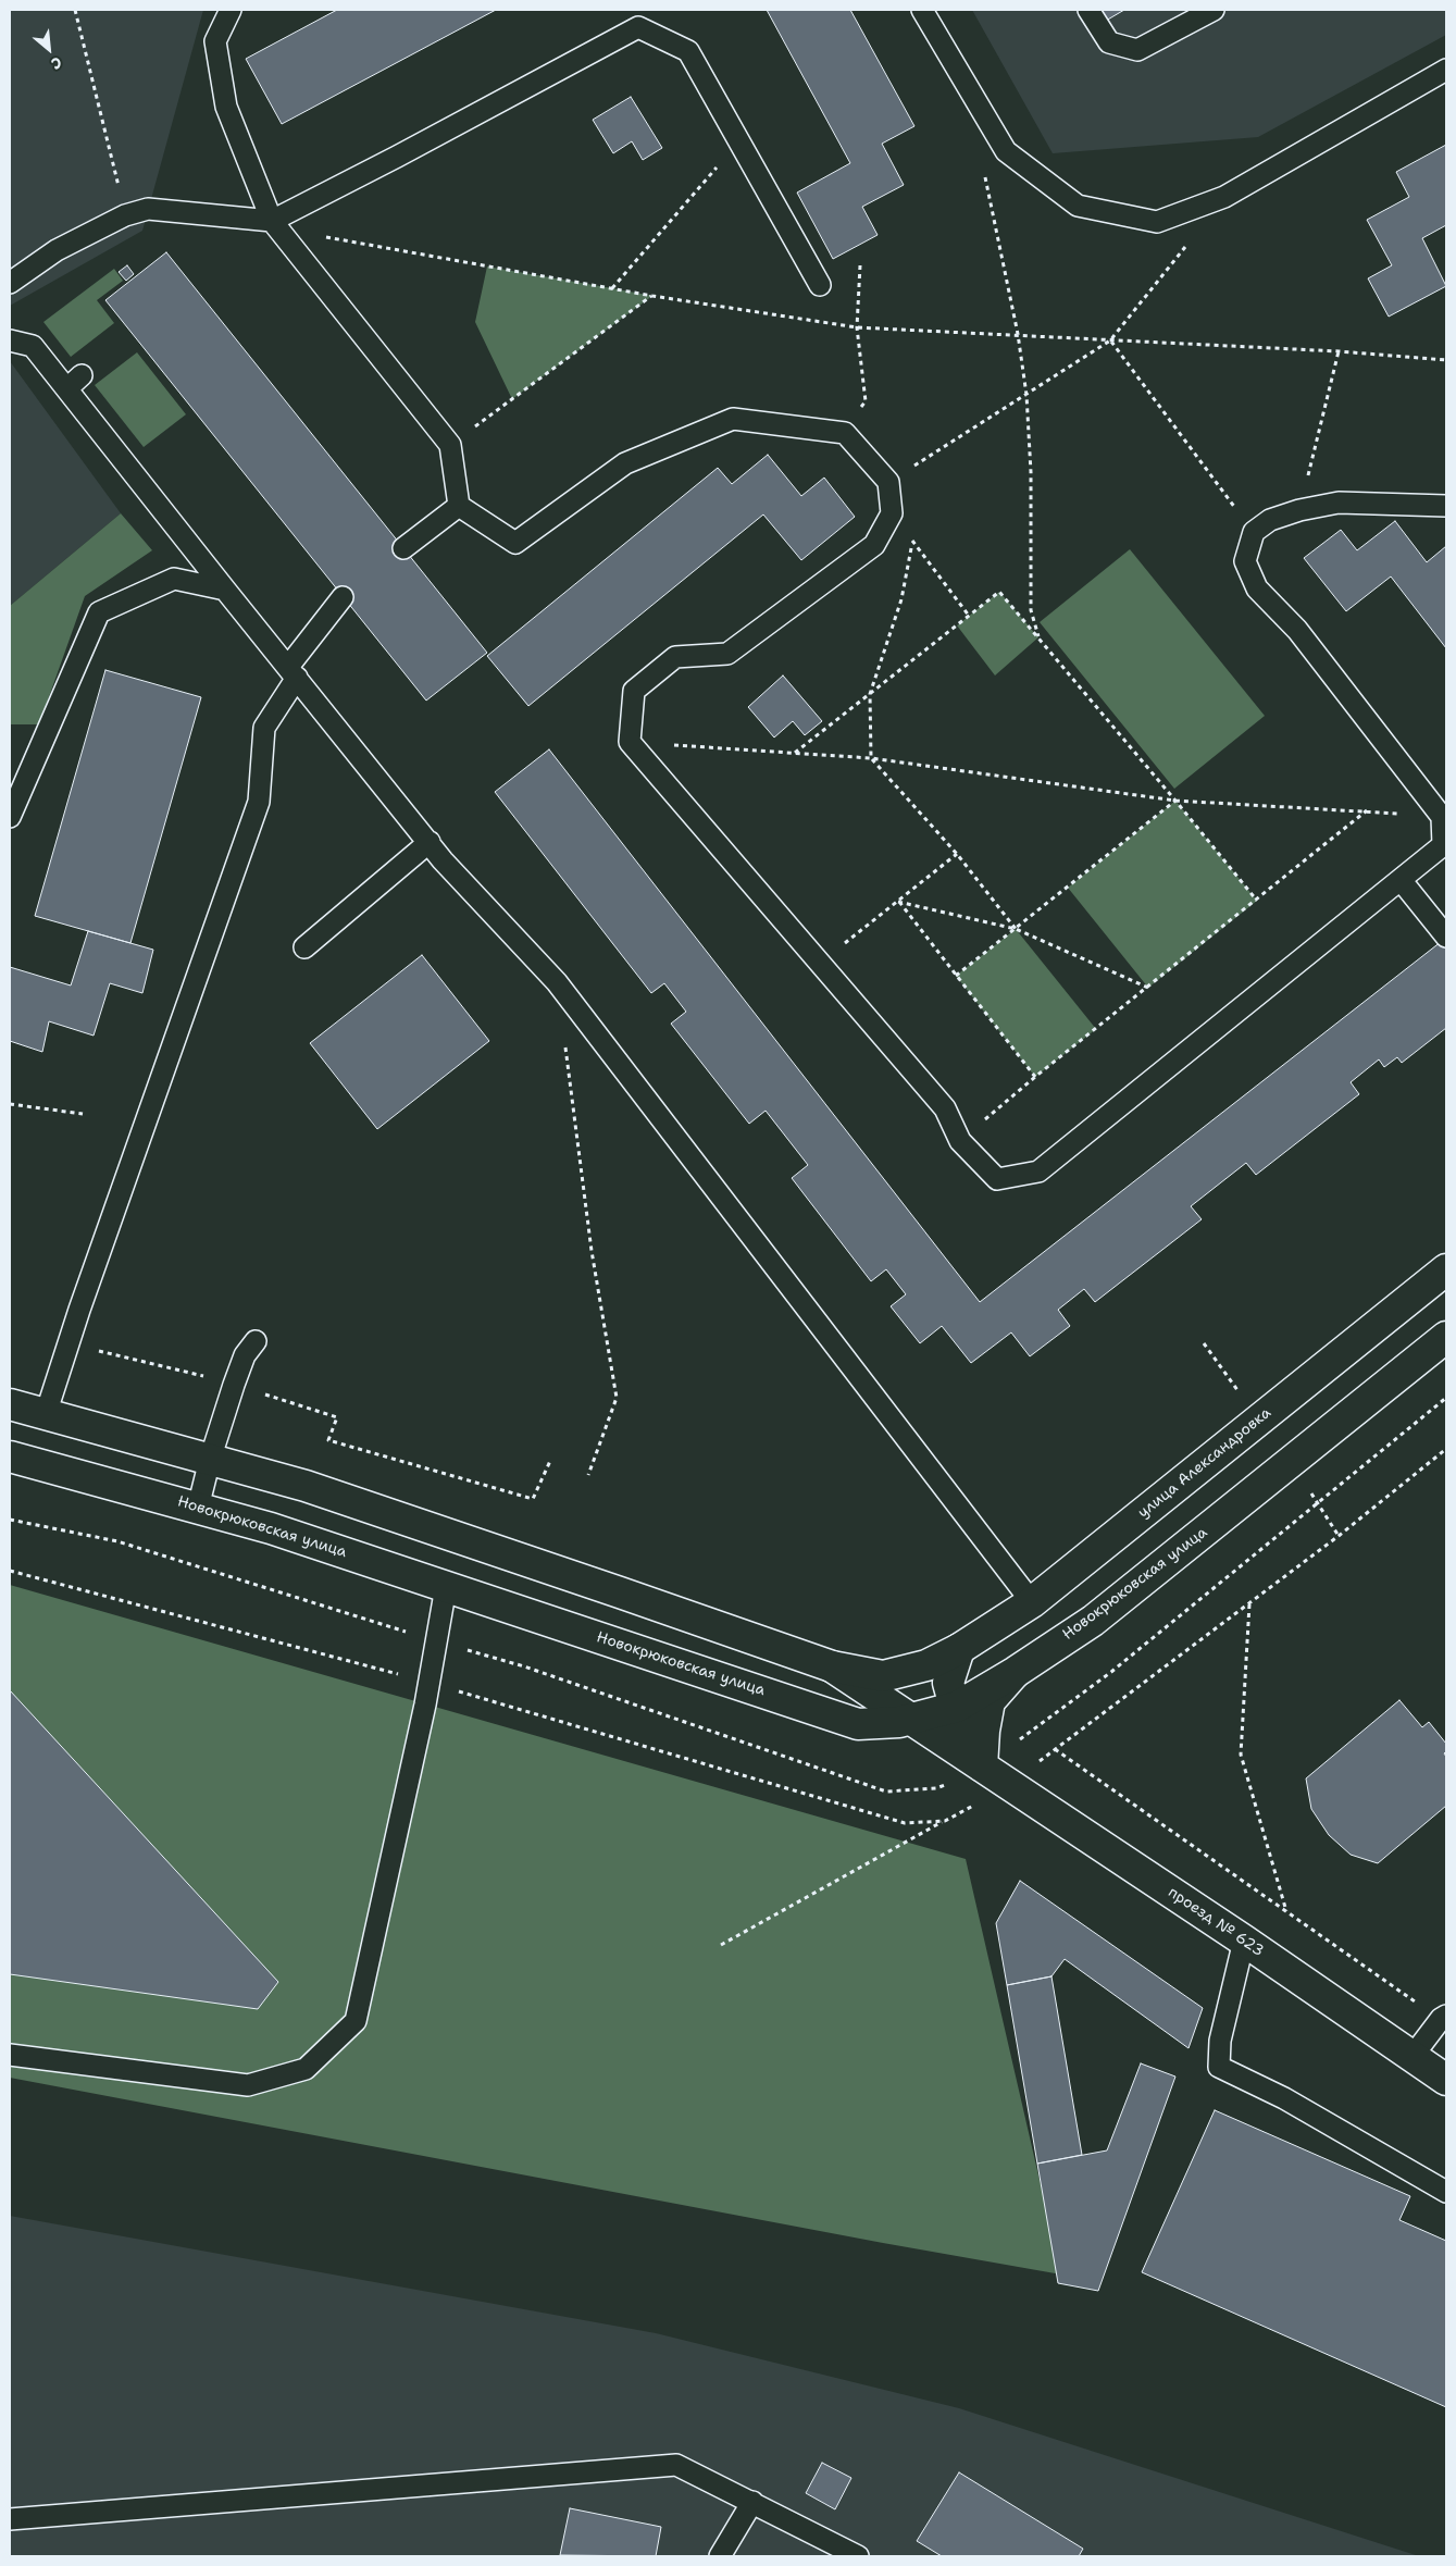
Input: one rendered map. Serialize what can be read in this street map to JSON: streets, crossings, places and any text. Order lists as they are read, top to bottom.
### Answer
{
  "streets": {
    "main road": ["улица Александровка", "Новокрюковская улица", "проезд № 623"]
  },
  "north": "bottom right"
}
